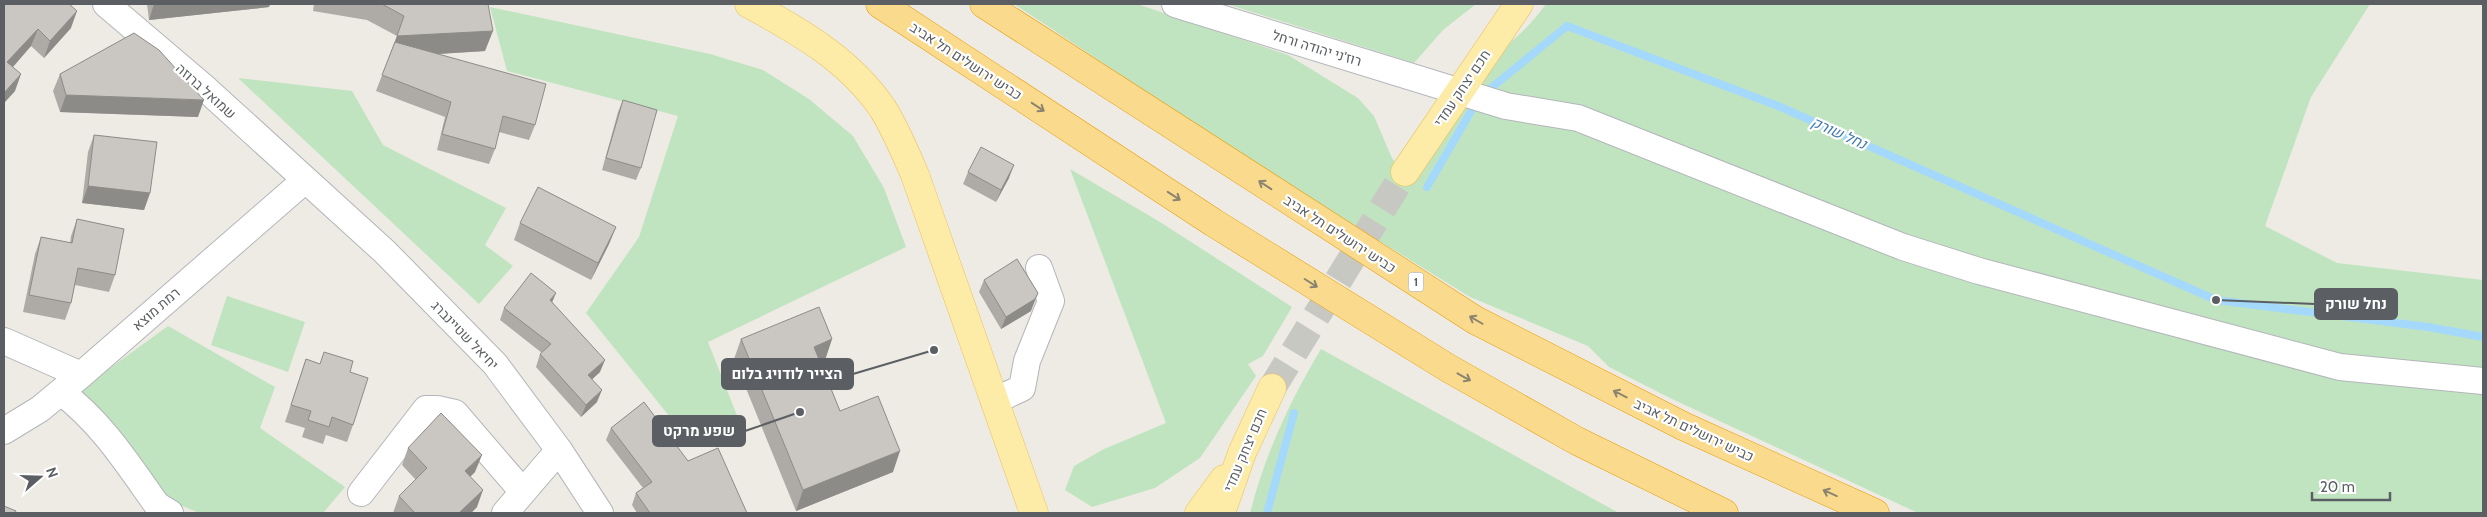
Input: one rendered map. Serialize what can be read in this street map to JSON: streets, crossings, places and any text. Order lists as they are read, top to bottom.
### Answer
{
  "streets": {
    "highway": ["כביש ירושלים תל אביב", "1"],
    "main road": ["חכם יצחק עמדי"],
    "street": [
      "רוז'ני יהודה ורחל",
      "שמואל ברוזה",
      "רמת מוצא",
      "יחיאל שטיינברג"
    ]
  },
  "crossings": [
    ["רוז'ני יהודה ורחל", "חכם יצחק עמדי"],
    ["שמואל ברוזה", "רמת מוצא"],
    ["שמואל ברוזה", "יחיאל שטיינברג"],
    ["רמת מוצא", "יחיאל שטיינברג"]
  ],
  "water": ["נחל שורק"],
  "places": ["נחל שורק", "הצייר לודויג בלום", "שפע מרקט"],
  "scale_bar": "20 m",
  "north": "right"
}
